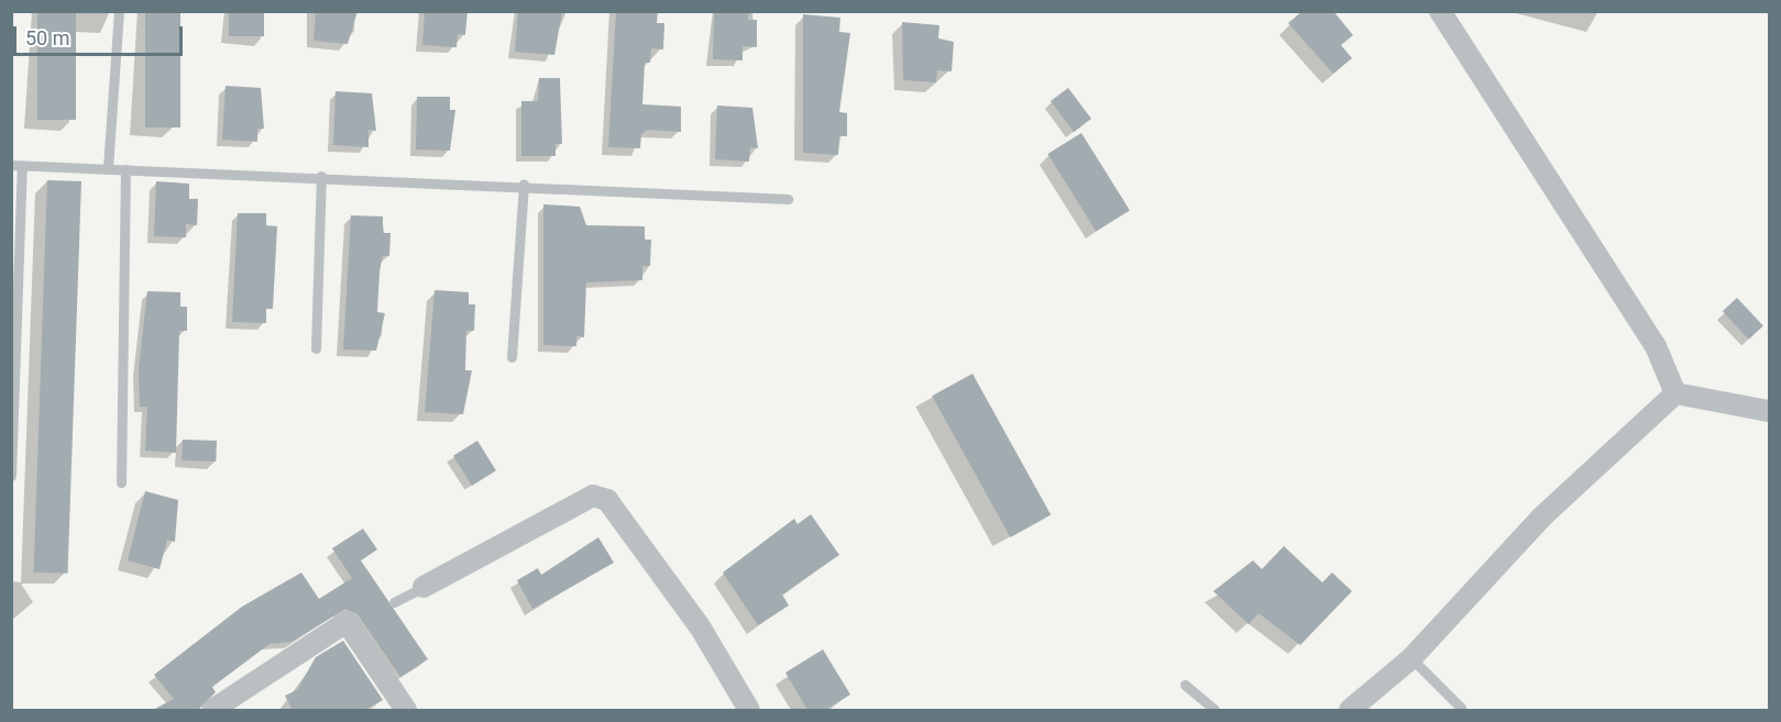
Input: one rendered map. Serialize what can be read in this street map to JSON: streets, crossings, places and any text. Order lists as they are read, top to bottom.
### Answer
{
  "scale_bar": "50 m"
}
